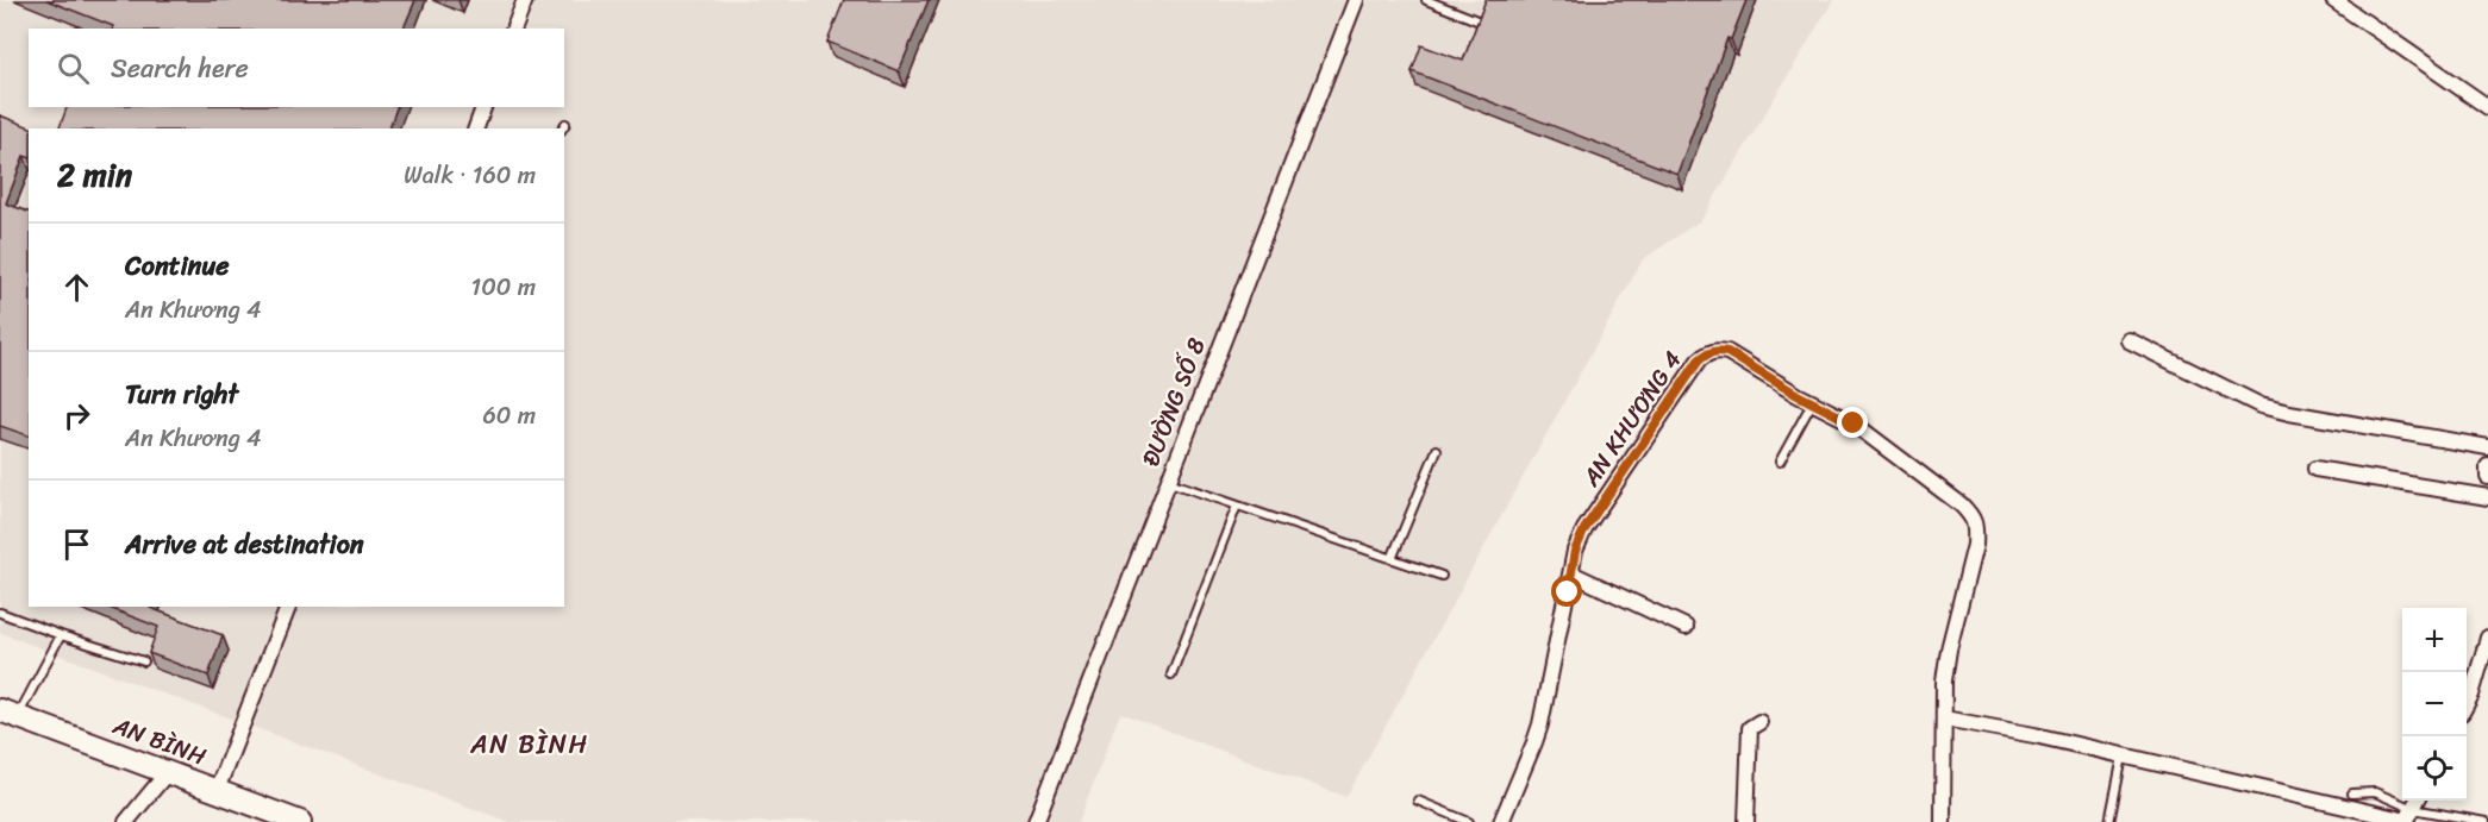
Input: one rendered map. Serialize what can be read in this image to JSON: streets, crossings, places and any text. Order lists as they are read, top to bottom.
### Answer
{
  "streets": {
    "main road": ["AN BÌNH"],
    "street": ["ĐƯỜNG SỐ 8", "AN KHƯƠNG 4"]
  },
  "districts": ["AN BÌNH"],
  "page": {
    "search": "Search here",
    "heading": ["2 min", "Walk · 160 m"],
    "list": [
      ["Continue", "An Khương 4", "100 m"],
      ["Turn right", "An Khương 4", "60 m"],
      "Arrive at destination"
    ],
    "map_buttons": ["+", "−"]
  }
}
